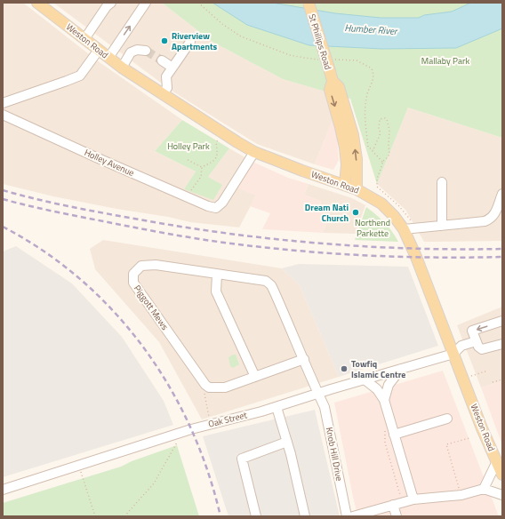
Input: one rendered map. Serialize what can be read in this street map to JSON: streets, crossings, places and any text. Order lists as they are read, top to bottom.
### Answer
{
  "streets": {
    "main road": ["Weston Road", "St Phillips Road"],
    "street": [
      "Holley Avenue",
      "Piggott Mews",
      "Oak Street",
      "Knob Hill Drive"
    ]
  },
  "crossings": [
    ["Weston Road", "St Phillips Road"],
    ["Weston Road", "Holley Avenue"],
    ["Weston Road", "Oak Street"],
    ["Piggott Mews", "Oak Street"],
    ["Piggott Mews", "Knob Hill Drive"],
    ["Oak Street", "Knob Hill Drive"]
  ],
  "water": ["Humber River"],
  "parks": ["Mallaby Park", "Holley Park", "Northend Parkette"],
  "places": ["Riverview Apartments", "Dream Nati Church", "Towfiq Islamic Centre"]
}
